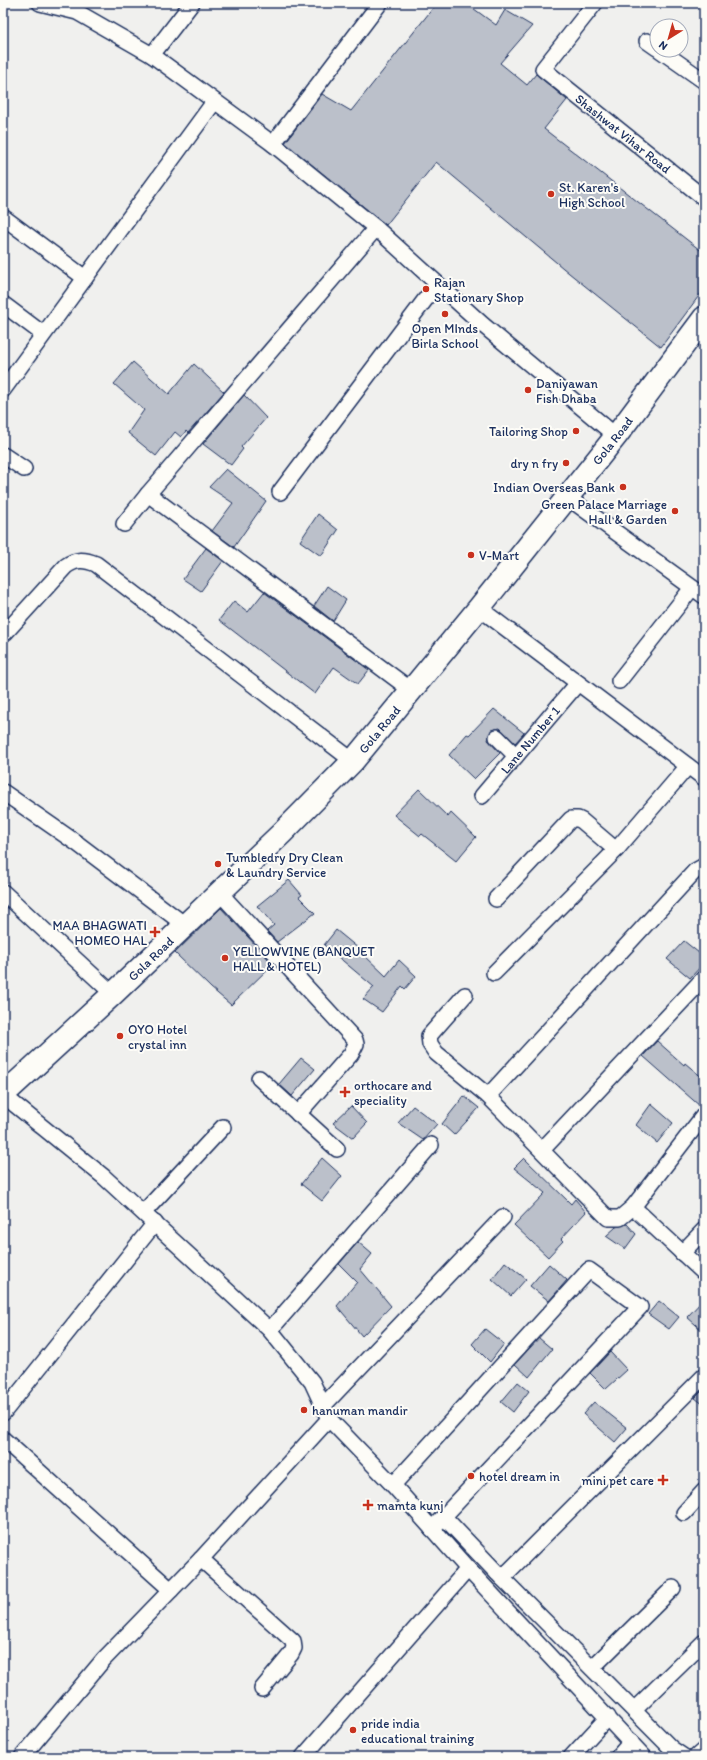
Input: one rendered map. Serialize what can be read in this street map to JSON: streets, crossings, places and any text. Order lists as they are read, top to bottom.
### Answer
{
  "streets": {
    "street": ["Shashwat Vihar Road", "Gola Road", "Lane Number 1"]
  },
  "places": {
    "other": [
      "St. Karen's High School",
      "Rajan Stationary Shop",
      "Open MInds Birla School",
      "Daniyawan Fish Dhaba",
      "Tailoring Shop",
      "dry n fry",
      "Indian Overseas Bank",
      "Green Palace Marriage Hall & Garden",
      "V-Mart",
      "Tumbledry Dry Clean & Laundry Service",
      "YELLOWVINE (BANQUET HALL & HOTEL)",
      "OYO Hotel crystal inn",
      "hanuman mandir",
      "hotel dream in",
      "pride india educational training"
    ],
    "health": [
      "MAA BHAGWATI HOMEO HAL",
      "orthocare and speciality",
      "mini pet care",
      "mamta kunj"
    ]
  },
  "north": "bottom left"
}
